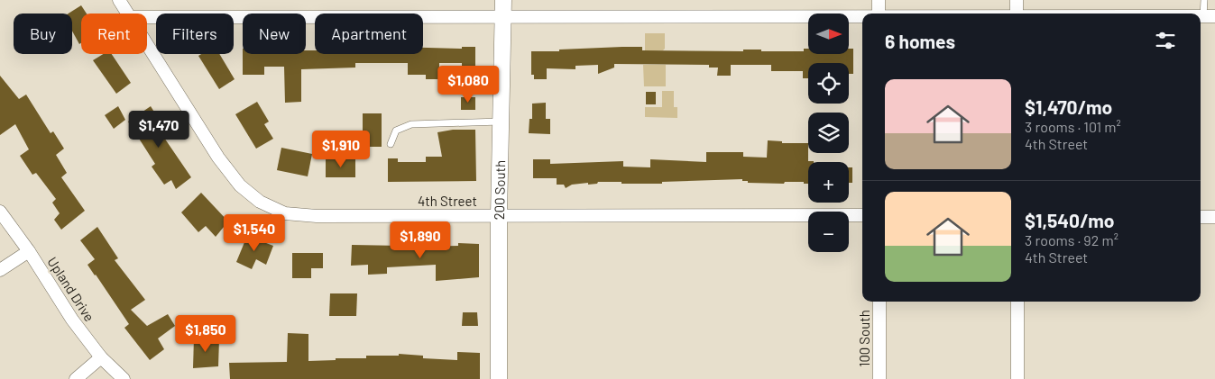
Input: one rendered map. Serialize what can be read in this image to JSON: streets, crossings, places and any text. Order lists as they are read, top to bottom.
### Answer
{
  "streets": {
    "street": [
      "200 South",
      "4th Street",
      "Upland Drive",
      "100 South"
    ]
  },
  "crossings": [
    ["200 South", "4th Street"]
  ],
  "north": "right",
  "page": {
    "map_buttons": ["+", "−"],
    "chip": [
      "Buy",
      "Rent",
      "Filters",
      "New",
      "Apartment"
    ],
    "heading": "6 homes",
    "price": [
      "$1,080",
      "$1,470",
      "$1,910",
      "$1,540",
      "$1,890",
      "$1,850"
    ],
    "list": [
      {
        "name": "$1,470/mo",
        "note": "3 rooms · 101 m² · 4th Street"
      },
      {
        "name": "$1,540/mo",
        "note": "3 rooms · 92 m² · 4th Street"
      }
    ]
  }
}
